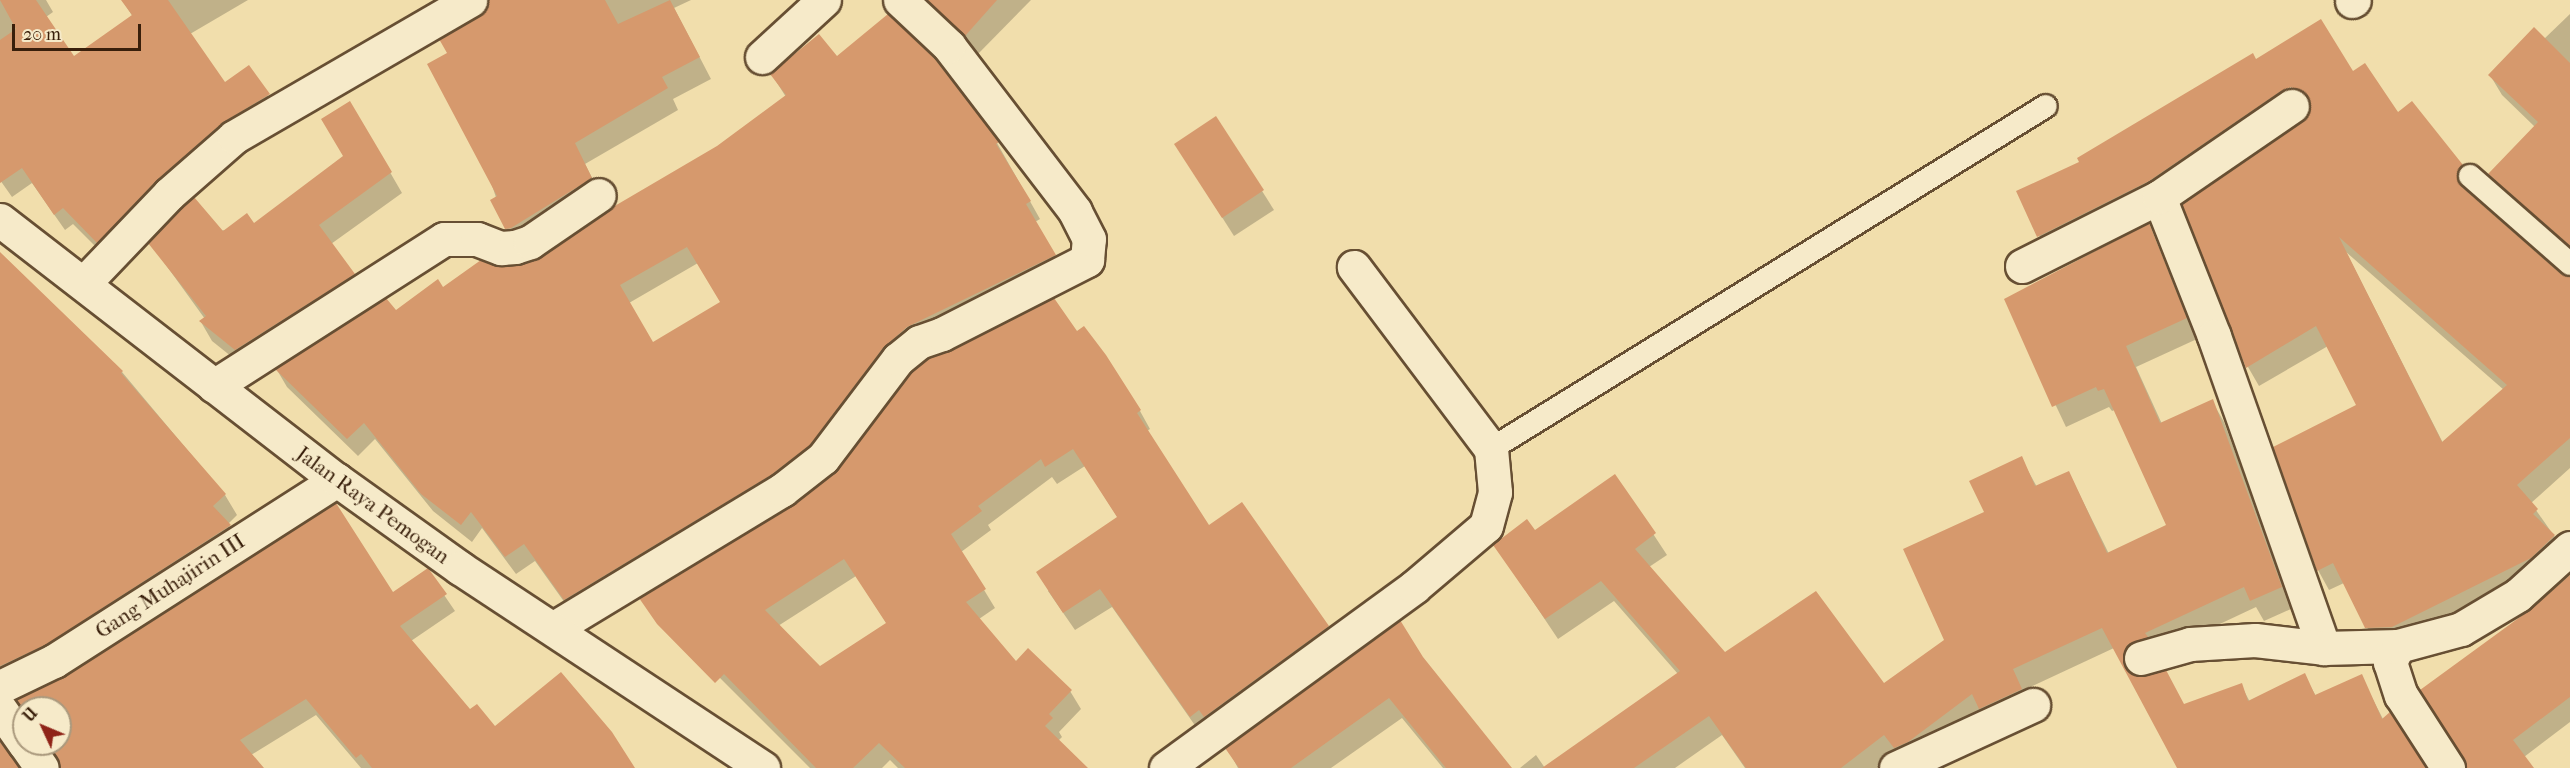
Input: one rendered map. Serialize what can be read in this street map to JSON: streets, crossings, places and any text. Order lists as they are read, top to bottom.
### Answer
{
  "streets": {
    "street": ["Jalan Raya Pemogan", "Gang Muhajirin III"]
  },
  "crossings": [
    ["Jalan Raya Pemogan", "Gang Muhajirin III"]
  ],
  "scale_bar": "20 m",
  "north": "top left"
}
